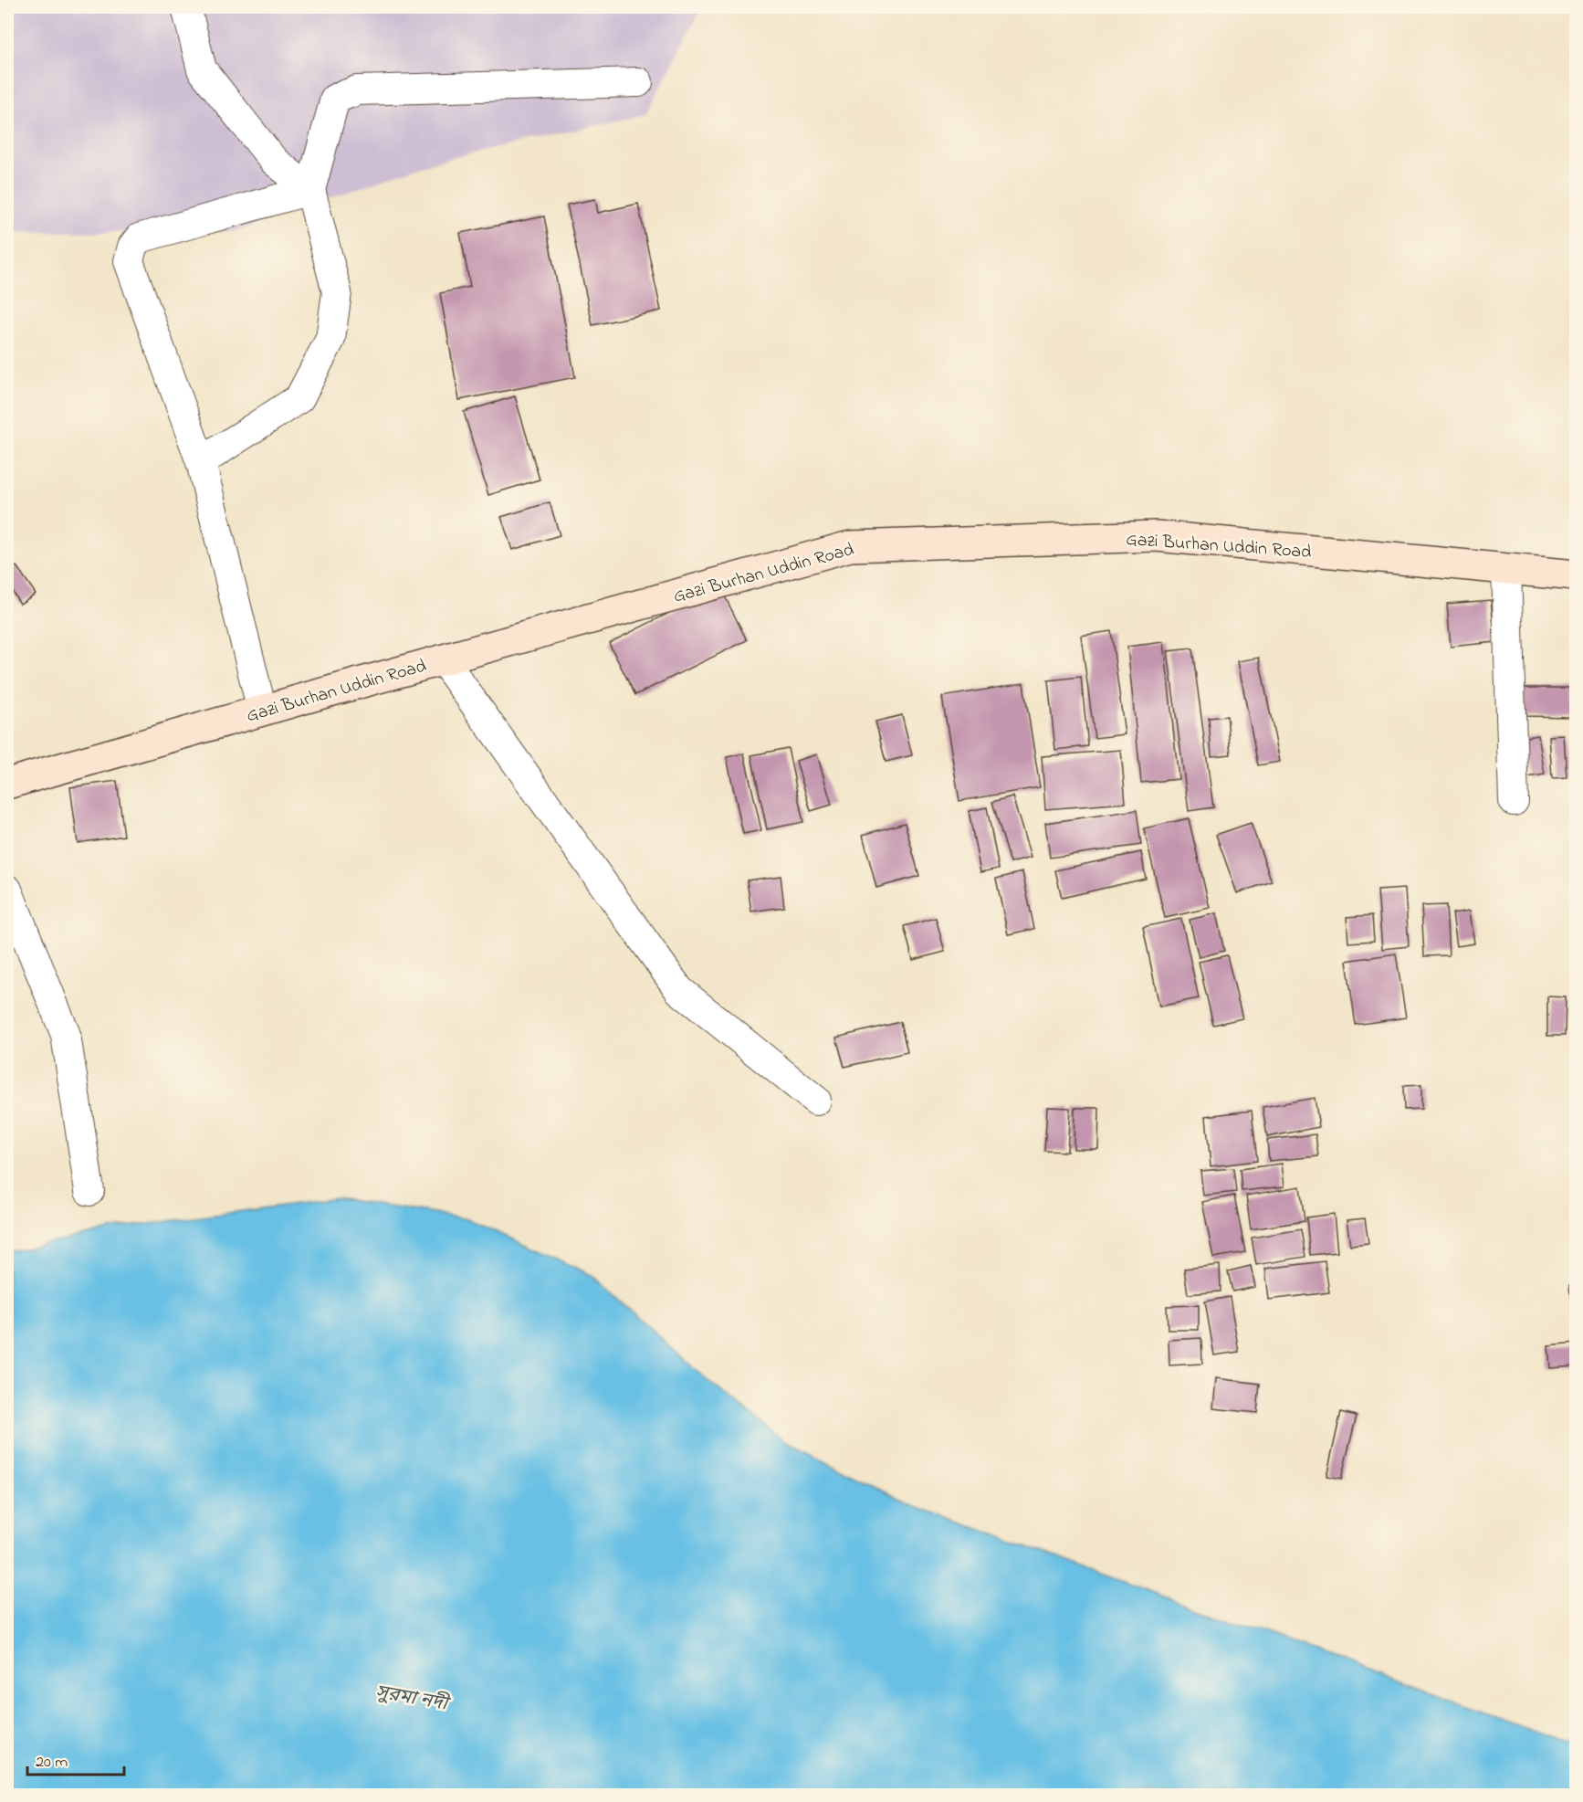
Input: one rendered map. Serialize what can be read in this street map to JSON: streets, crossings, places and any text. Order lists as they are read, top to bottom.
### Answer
{
  "streets": {
    "street": ["Gazi Burhan Uddin Road"]
  },
  "water": ["সুরমা নদী"],
  "scale_bar": "20 m"
}
